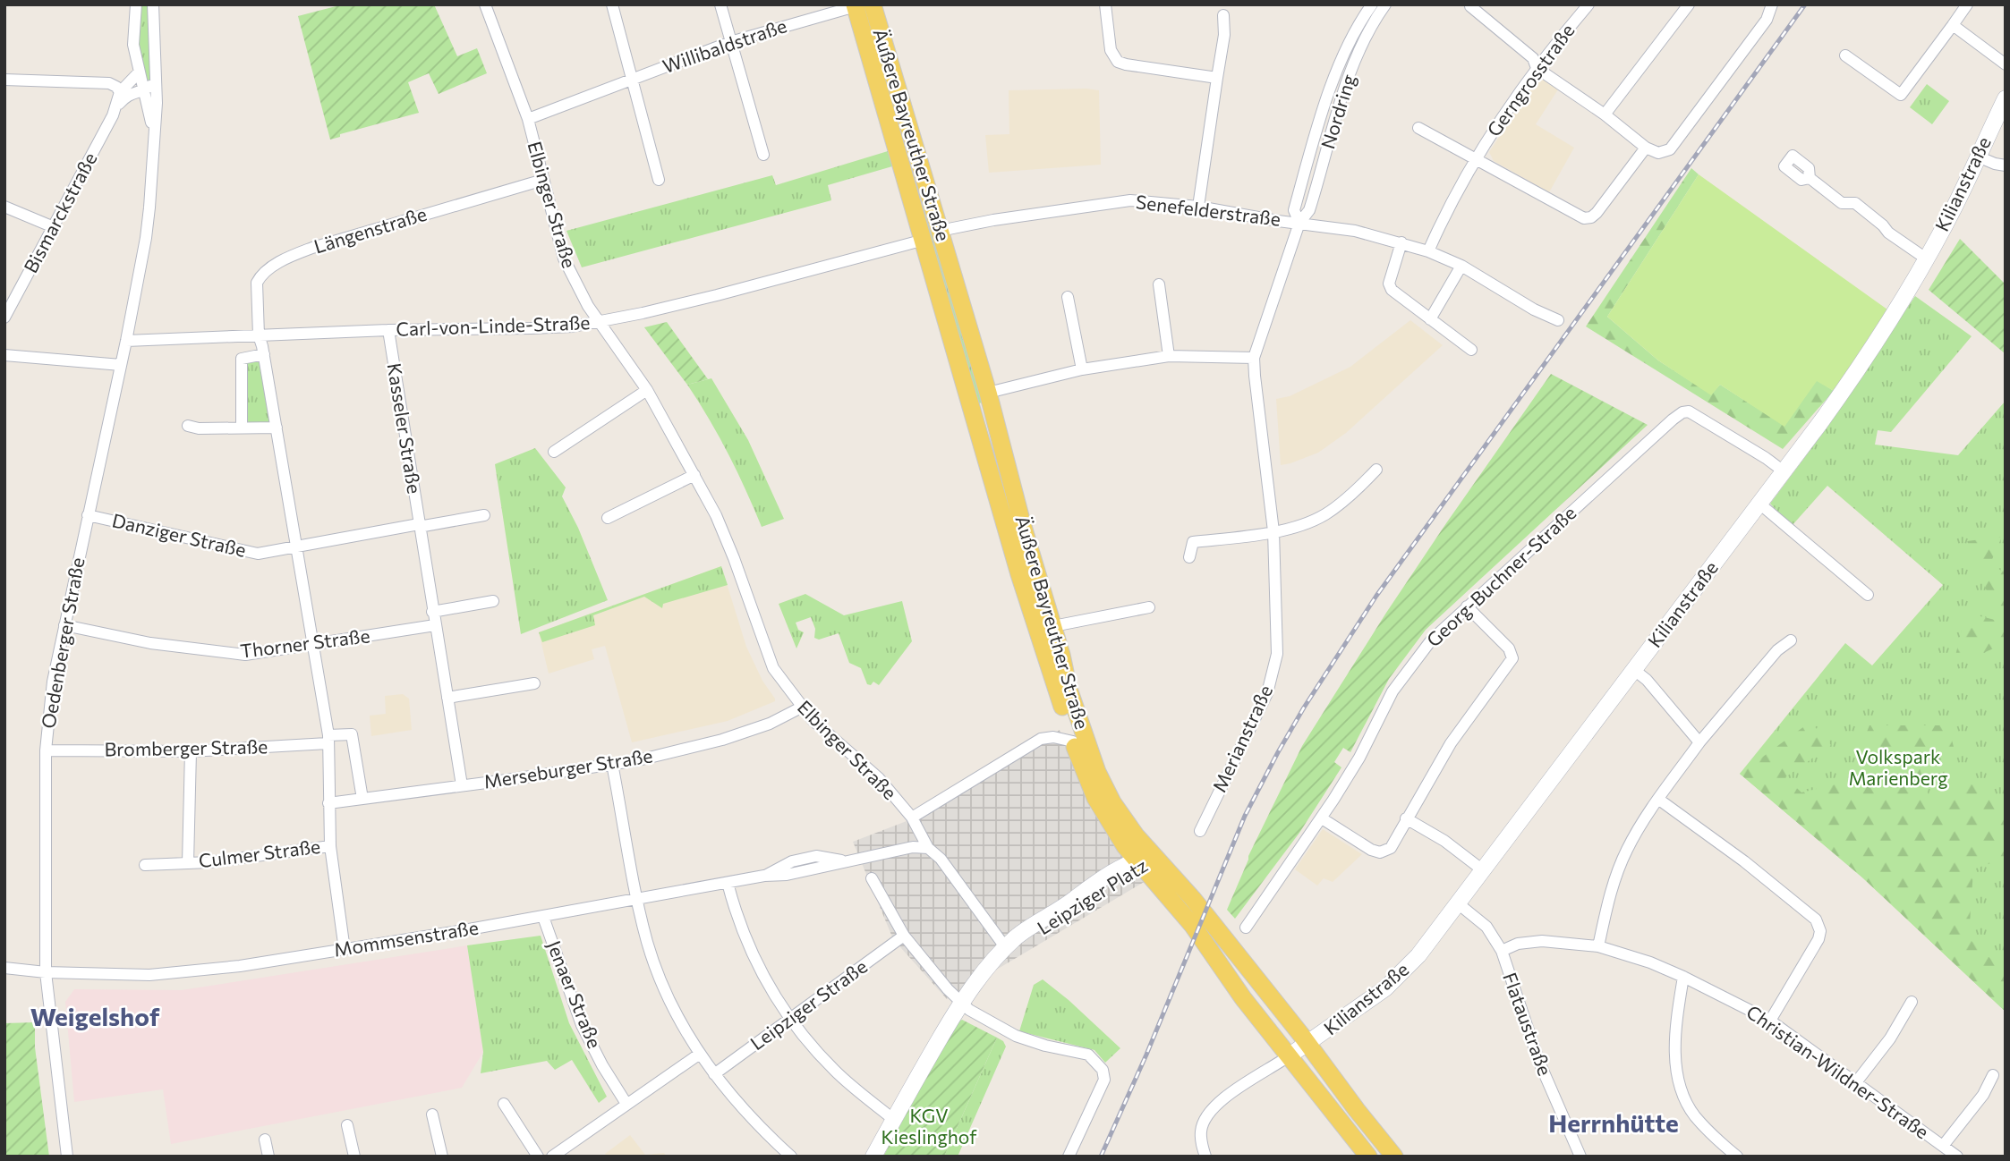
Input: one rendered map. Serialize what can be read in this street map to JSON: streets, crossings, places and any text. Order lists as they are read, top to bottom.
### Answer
{
  "streets": {
    "main road": ["Äußere Bayreuther Straße", "Kilianstraße", "Leipziger Platz"],
    "street": [
      "Willibaldstraße",
      "Gerngrosstraße",
      "Nordring",
      "Elbinger Straße",
      "Senefelderstraße",
      "Bismarckstraße",
      "Längenstraße",
      "Carl-von-Linde-Straße",
      "Kasseler Straße",
      "Danziger Straße",
      "Georg-Buchner-Straße",
      "Oedenberger Straße",
      "Thorner Straße",
      "Merianstraße",
      "Bromberger Straße",
      "Merseburger Straße",
      "Culmer Straße",
      "Mommsenstraße",
      "Jenaer Straße",
      "Leipziger Straße",
      "Flataustraße",
      "Christian-Wildner-Straße"
    ]
  },
  "crossings": [
    ["Willibaldstraße", "Äußere Bayreuther Straße"],
    ["Willibaldstraße", "Elbinger Straße"],
    ["Gerngrosstraße", "Senefelderstraße"],
    ["Nordring", "Senefelderstraße"],
    ["Nordring", "Merianstraße"],
    ["Äußere Bayreuther Straße", "Kilianstraße"],
    ["Äußere Bayreuther Straße", "Senefelderstraße"],
    ["Äußere Bayreuther Straße", "Carl-von-Linde-Straße"],
    ["Äußere Bayreuther Straße", "Leipziger Platz"],
    ["Kilianstraße", "Georg-Buchner-Straße"],
    ["Kilianstraße", "Flataustraße"],
    ["Elbinger Straße", "Längenstraße"],
    ["Elbinger Straße", "Carl-von-Linde-Straße"],
    ["Elbinger Straße", "Merseburger Straße"],
    ["Bismarckstraße", "Oedenberger Straße"],
    ["Längenstraße", "Carl-von-Linde-Straße"],
    ["Längenstraße", "Danziger Straße"],
    ["Längenstraße", "Thorner Straße"],
    ["Längenstraße", "Bromberger Straße"],
    ["Längenstraße", "Merseburger Straße"],
    ["Längenstraße", "Culmer Straße"],
    ["Längenstraße", "Mommsenstraße"],
    ["Carl-von-Linde-Straße", "Kasseler Straße"],
    ["Carl-von-Linde-Straße", "Oedenberger Straße"],
    ["Kasseler Straße", "Danziger Straße"],
    ["Kasseler Straße", "Thorner Straße"],
    ["Kasseler Straße", "Merseburger Straße"],
    ["Danziger Straße", "Oedenberger Straße"],
    ["Oedenberger Straße", "Thorner Straße"],
    ["Oedenberger Straße", "Bromberger Straße"],
    ["Oedenberger Straße", "Mommsenstraße"],
    ["Bromberger Straße", "Merseburger Straße"],
    ["Bromberger Straße", "Culmer Straße"],
    ["Mommsenstraße", "Jenaer Straße"],
    ["Flataustraße", "Christian-Wildner-Straße"]
  ],
  "districts": ["Weigelshof", "Herrnhütte"],
  "parks": ["Volkspark Marienberg", "KGV Kieslinghof"]
}
